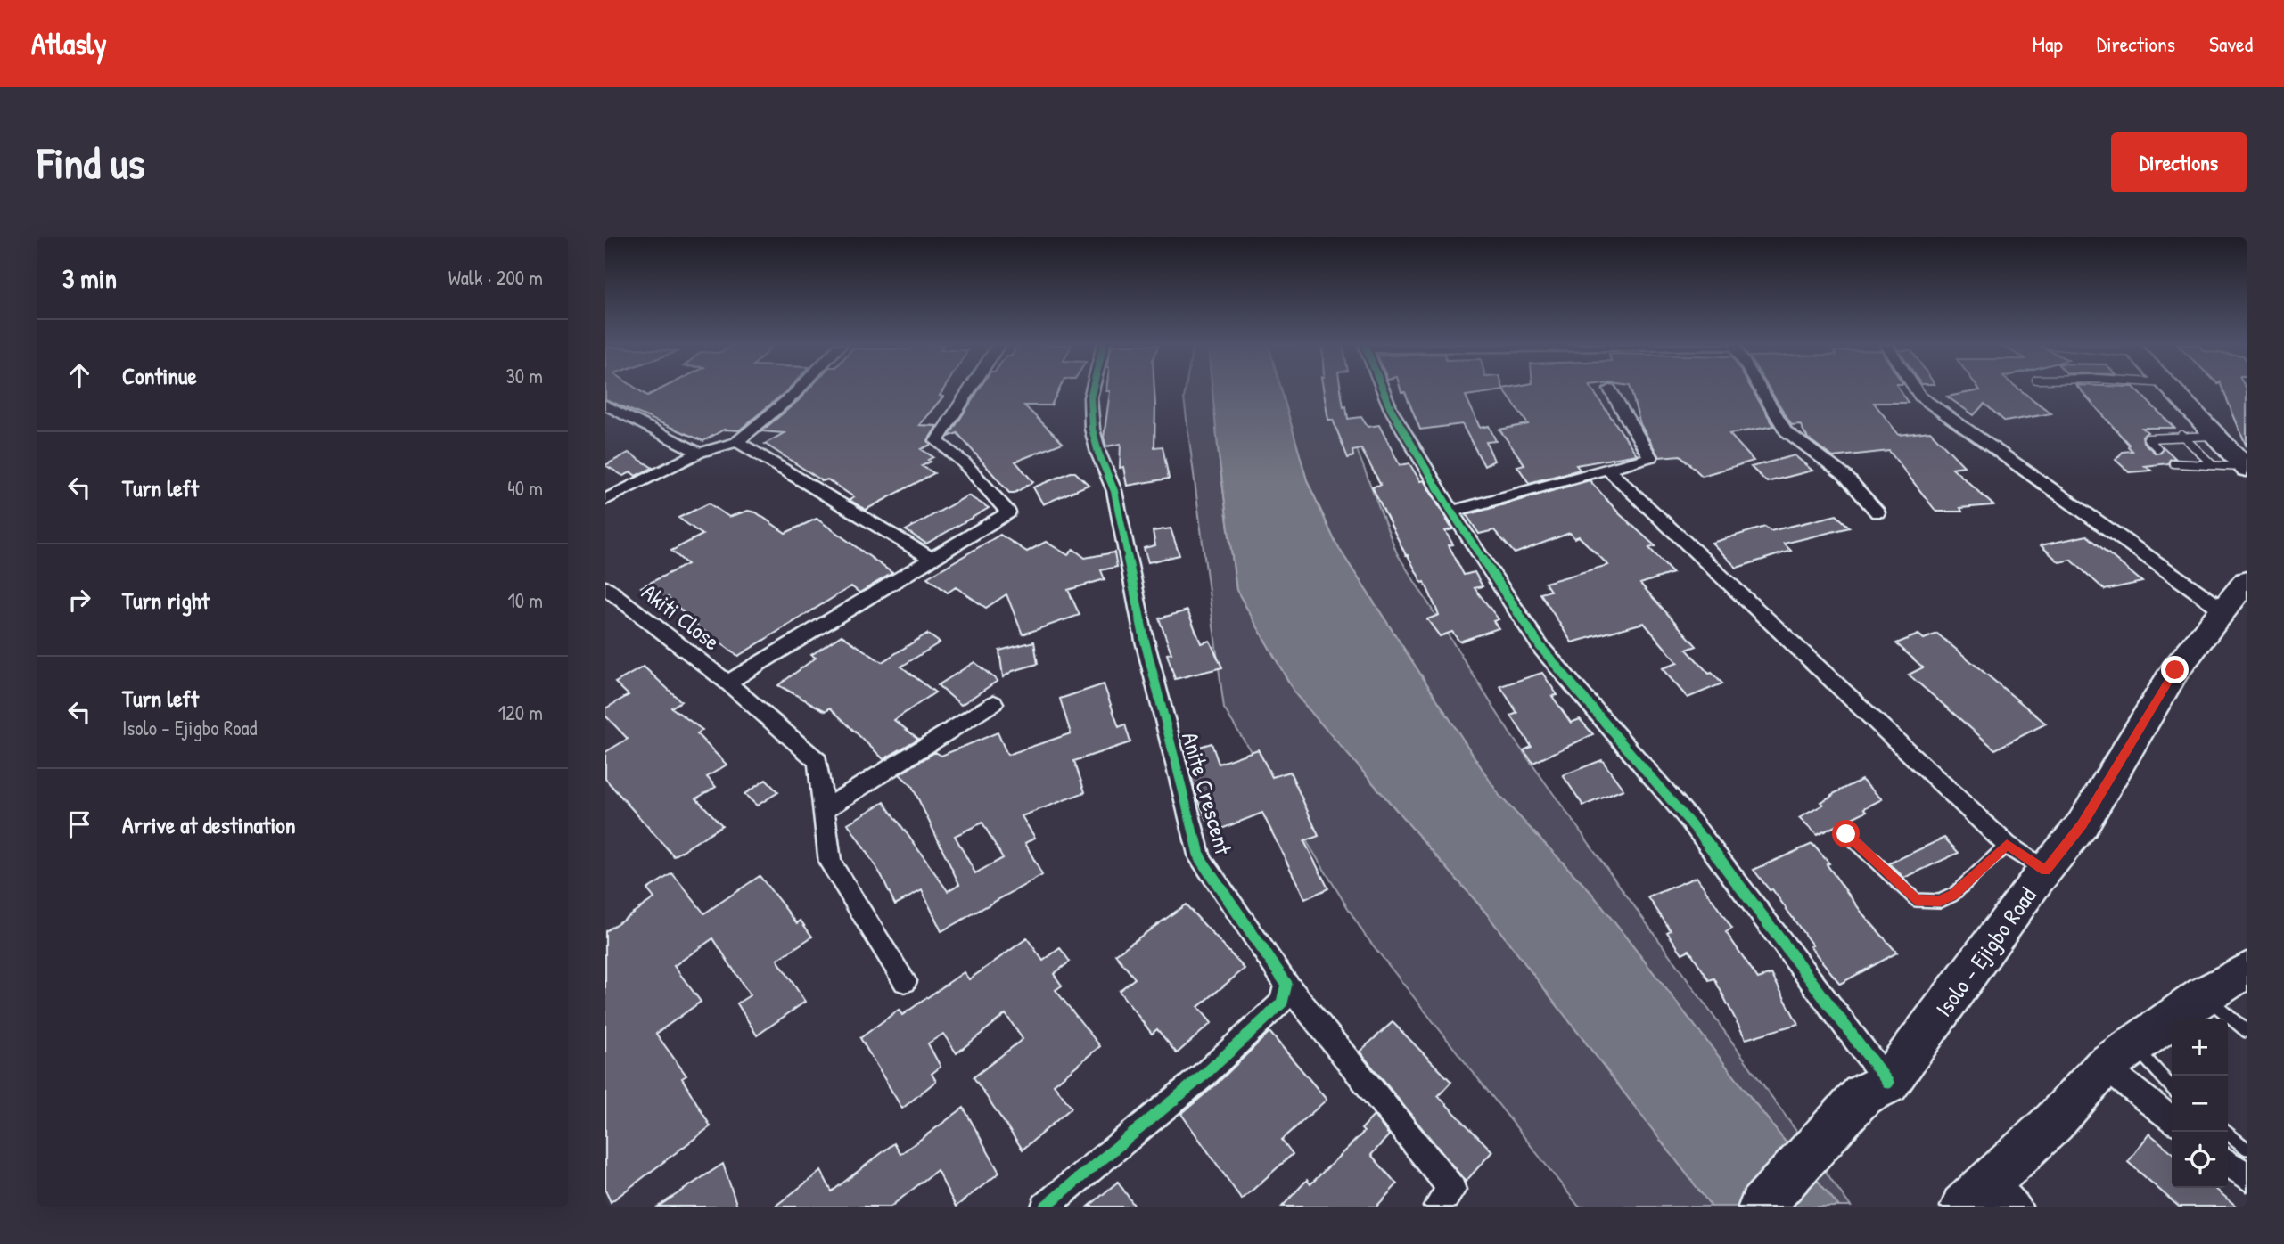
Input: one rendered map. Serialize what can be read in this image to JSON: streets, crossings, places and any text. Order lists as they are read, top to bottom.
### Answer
{
  "streets": {
    "main road": ["Isolo - Ejigbo Road"],
    "street": ["Akiti Close", "Anite Crescent"]
  },
  "page": {
    "header": "Atlasly",
    "nav": ["Map", "Directions", "Saved"],
    "buttons": "Directions",
    "title": "Find us",
    "heading": ["3 min", "Walk · 200 m"],
    "list": [
      ["Continue", "30 m"],
      ["Turn left", "40 m"],
      ["Turn right", "10 m"],
      ["Turn left", "Isolo - Ejigbo Road", "120 m"],
      "Arrive at destination"
    ],
    "map_buttons": ["+", "−"]
  }
}
